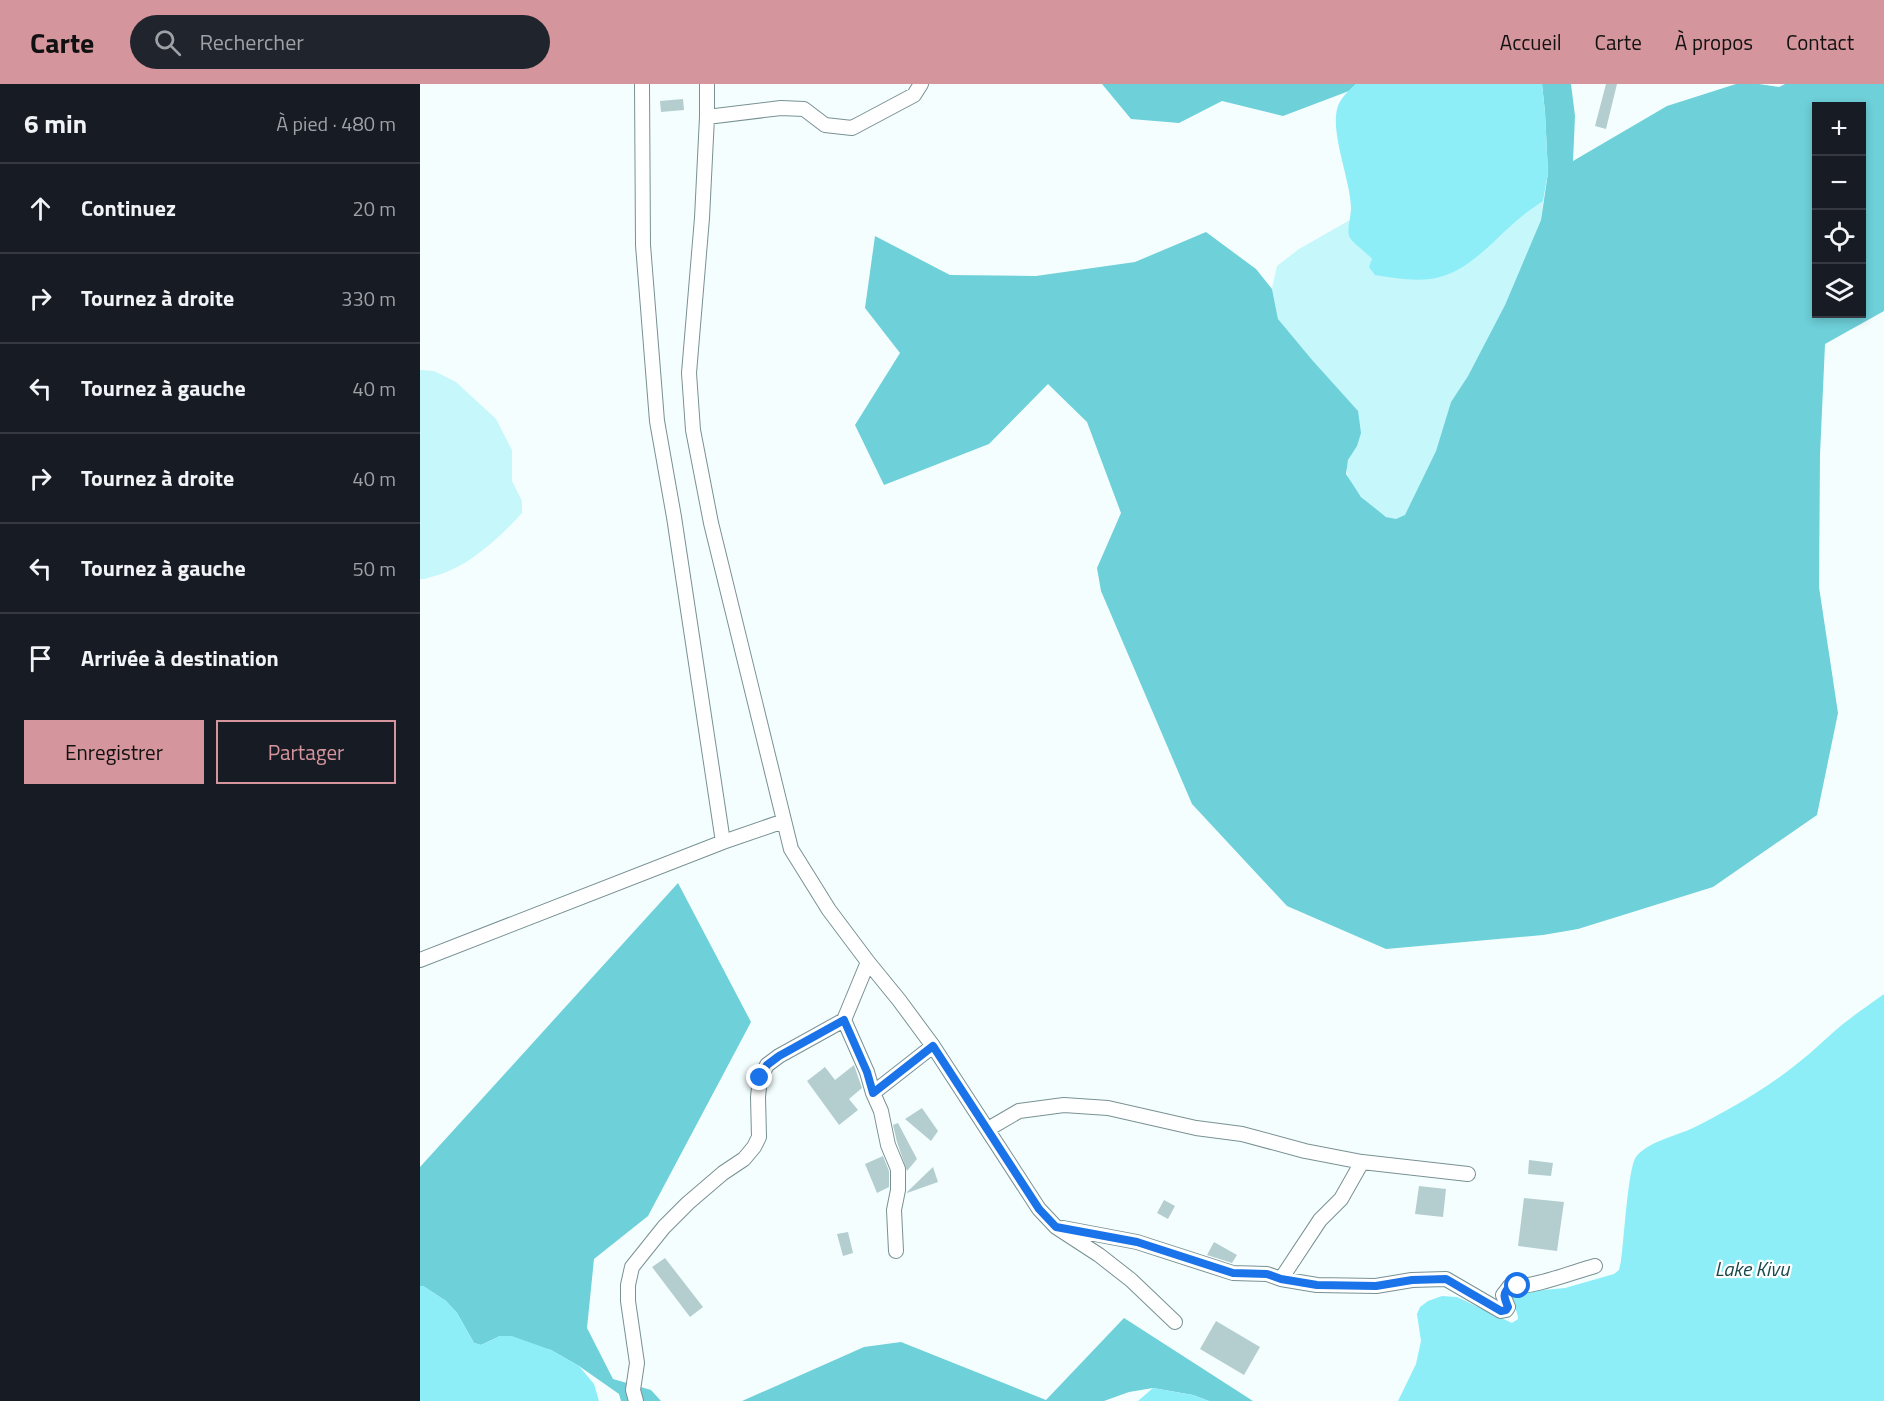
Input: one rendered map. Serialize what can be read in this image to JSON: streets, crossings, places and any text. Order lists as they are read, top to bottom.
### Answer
{
  "water": ["Lake Kivu"],
  "page": {
    "header": "Carte",
    "search": "Rechercher",
    "nav": [
      "Accueil",
      "Carte",
      "À propos",
      "Contact"
    ],
    "heading": ["6 min", "À pied · 480 m"],
    "map_buttons": ["+", "−"],
    "list": [
      ["Continuez", "20 m"],
      ["Tournez à droite", "330 m"],
      ["Tournez à gauche", "40 m"],
      ["Tournez à droite", "40 m"],
      ["Tournez à gauche", "50 m"],
      "Arrivée à destination"
    ],
    "buttons": ["Enregistrer", "Partager"]
  }
}
